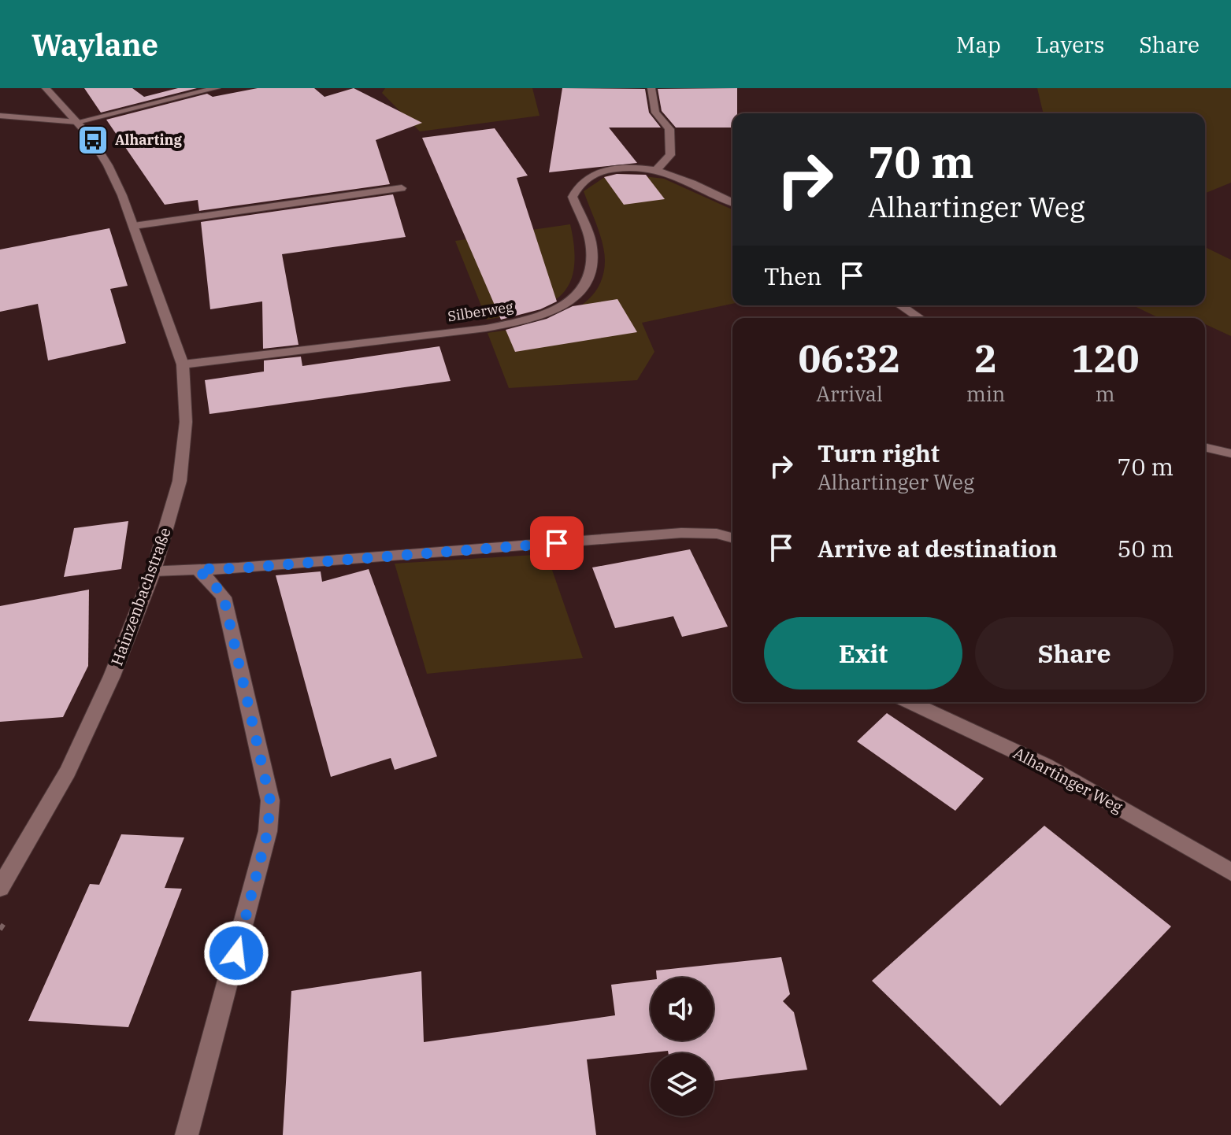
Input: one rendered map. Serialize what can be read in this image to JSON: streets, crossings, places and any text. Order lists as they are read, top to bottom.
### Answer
{
  "streets": {
    "street": ["Silberweg", "Hainzenbachstraße", "Alhartinger Weg"]
  },
  "crossings": [
    ["Silberweg", "Hainzenbachstraße"]
  ],
  "places": {
    "bus stop": ["Alharting"]
  },
  "page": {
    "header": "Waylane",
    "nav": ["Map", "Layers", "Share"],
    "turn": ["70 m", "Alhartinger Weg"],
    "then": "Then",
    "eta": [
      "06:32",
      "Arrival",
      "2",
      "min",
      "120",
      "m"
    ],
    "list": [
      {
        "name": "Turn right",
        "note": "Alhartinger Weg",
        "value": "70 m"
      },
      {
        "name": "Arrive at destination",
        "value": "50 m"
      }
    ],
    "buttons": ["Exit", "Share"]
  }
}
